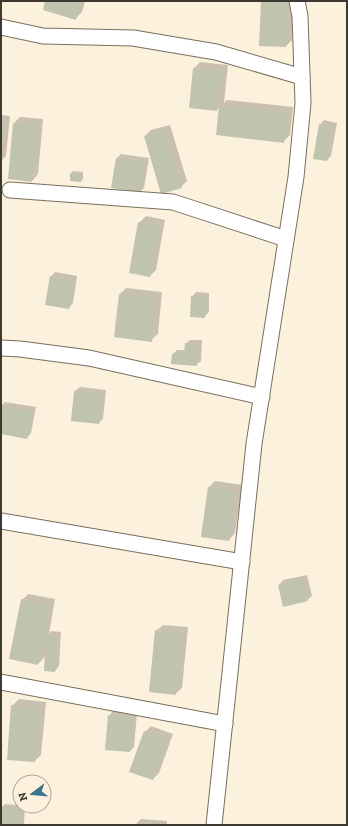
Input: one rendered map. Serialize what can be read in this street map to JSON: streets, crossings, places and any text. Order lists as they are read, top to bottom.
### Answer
{
  "north": "left"
}
